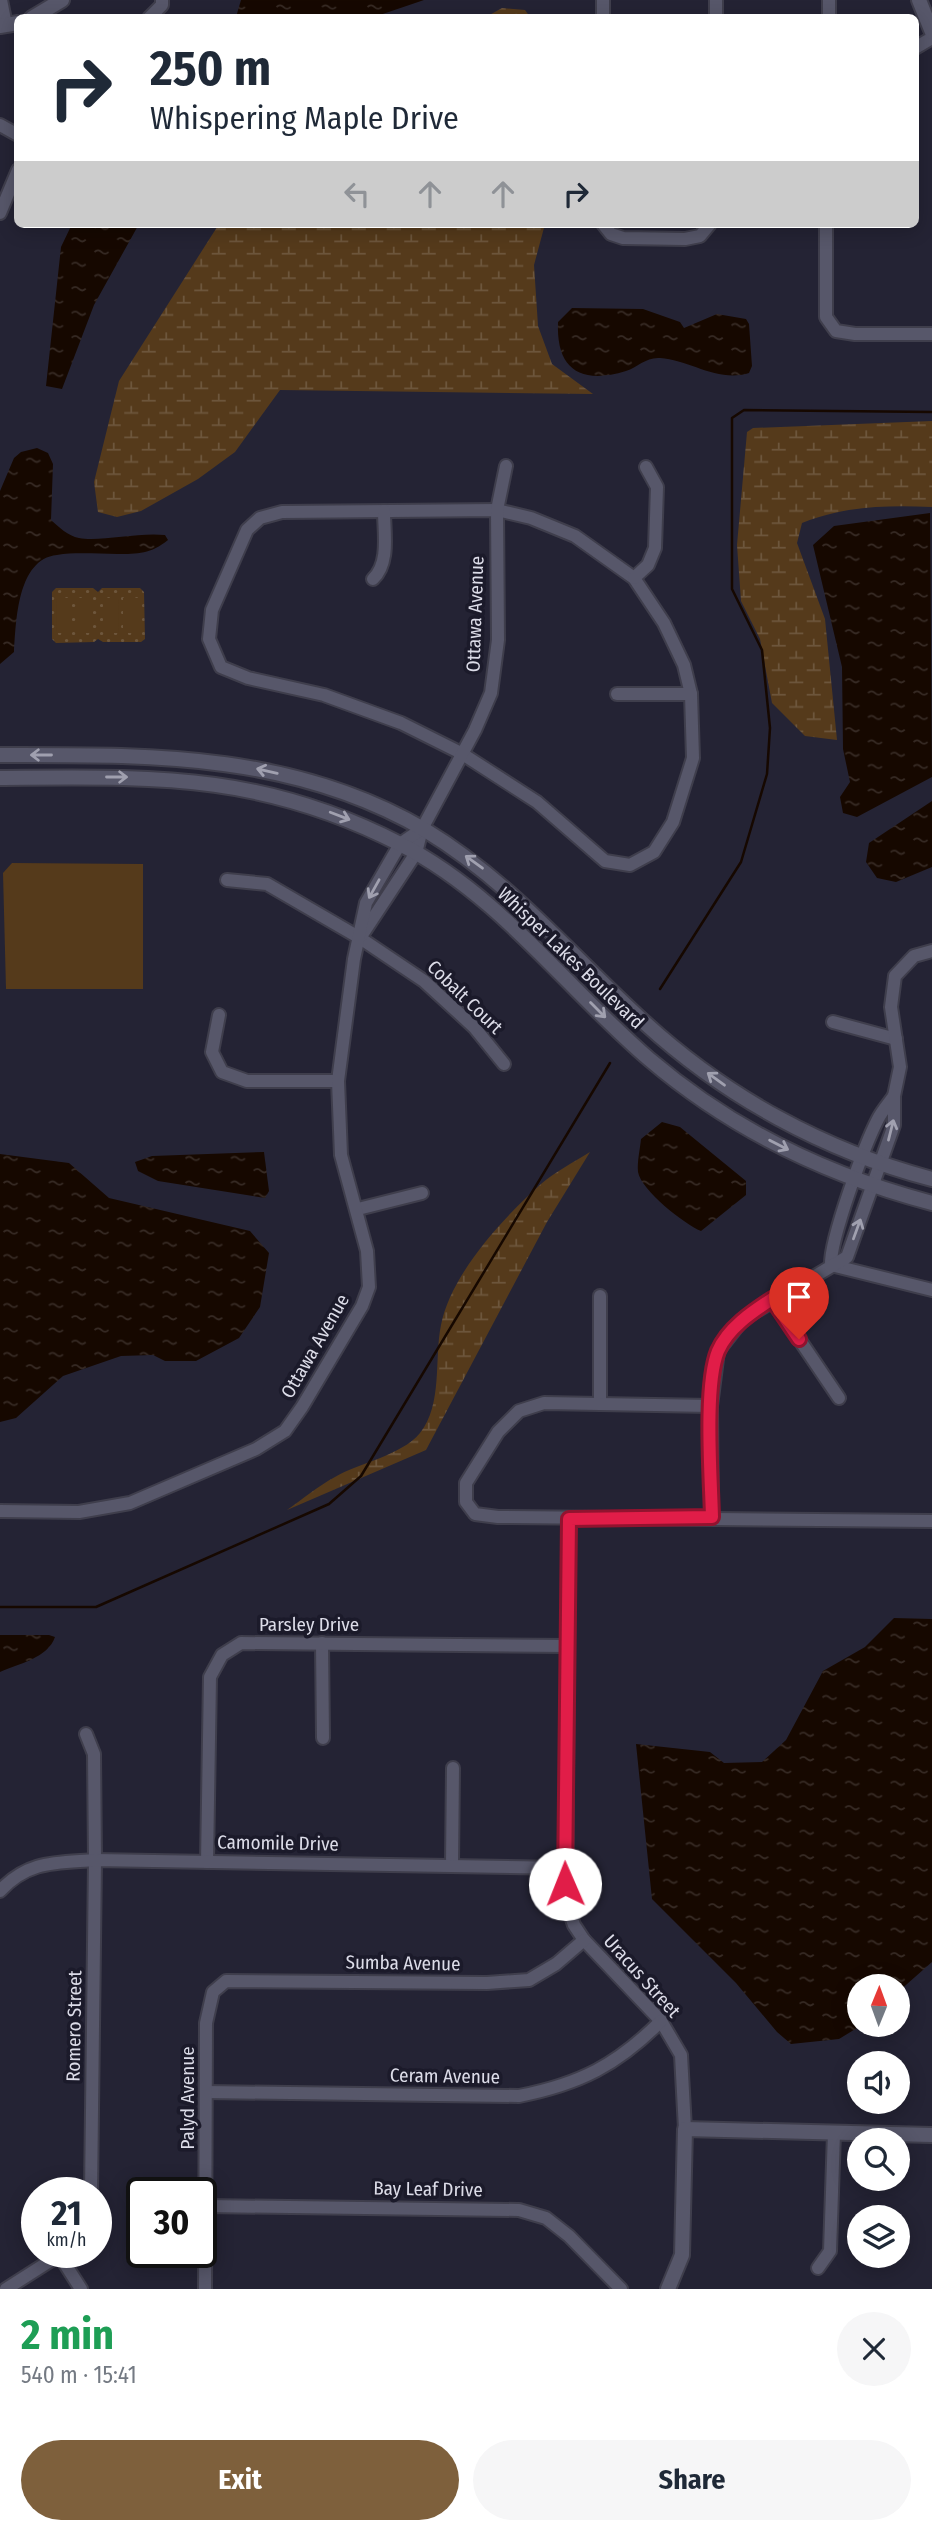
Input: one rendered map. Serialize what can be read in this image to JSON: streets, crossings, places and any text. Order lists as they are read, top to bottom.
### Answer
{
  "streets": {
    "street": [
      "Ottawa Avenue",
      "Whisper Lakes Boulevard",
      "Cobalt Court",
      "Parsley Drive",
      "Camomile Drive",
      "Sumba Avenue",
      "Uracus Street",
      "Romero Street",
      "Ceram Avenue",
      "Palyd Avenue",
      "Bay Leaf Drive"
    ]
  },
  "crossings": [
    ["Ottawa Avenue", "Whisper Lakes Boulevard"],
    ["Ottawa Avenue", "Cobalt Court"],
    ["Parsley Drive", "Camomile Drive"],
    ["Parsley Drive", "Uracus Street"],
    ["Camomile Drive", "Uracus Street"],
    ["Camomile Drive", "Romero Street"],
    ["Sumba Avenue", "Uracus Street"],
    ["Sumba Avenue", "Palyd Avenue"],
    ["Uracus Street", "Ceram Avenue"],
    ["Ceram Avenue", "Palyd Avenue"]
  ],
  "north": "top",
  "page": {
    "turn": ["250 m", "Whispering Maple Drive"],
    "speed": "21 km/h",
    "limit": "30",
    "heading": ["2 min", "540 m · 15:41"],
    "buttons": ["Exit", "Share"]
  }
}
